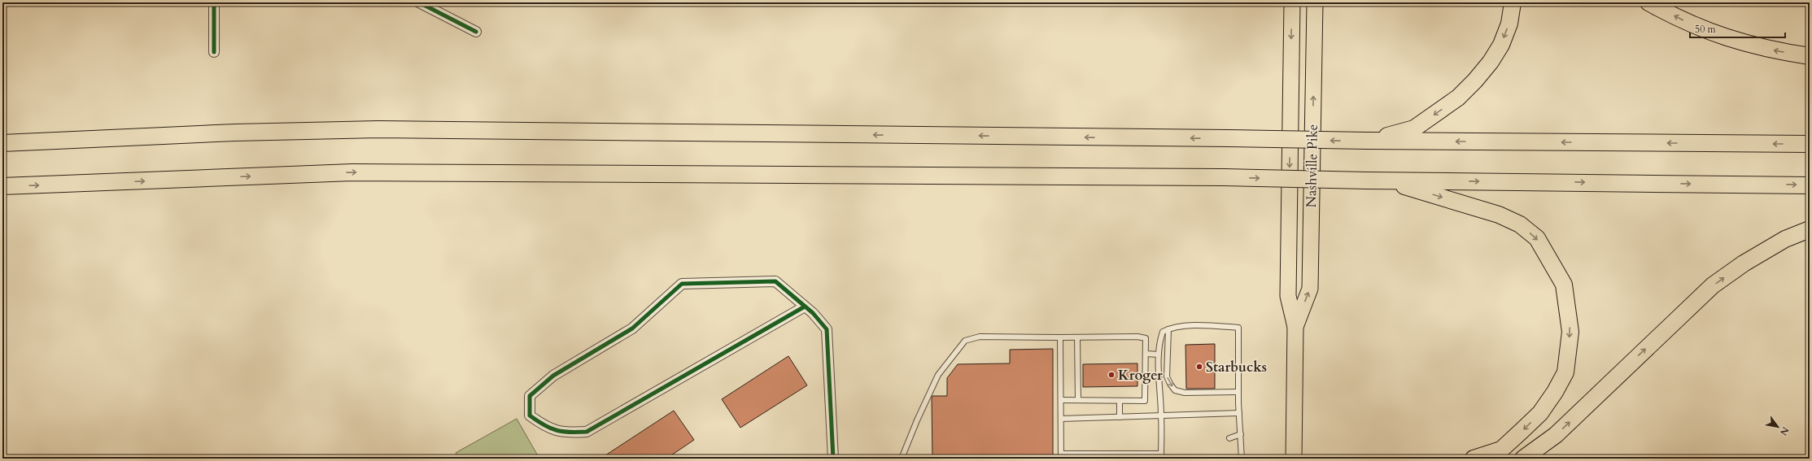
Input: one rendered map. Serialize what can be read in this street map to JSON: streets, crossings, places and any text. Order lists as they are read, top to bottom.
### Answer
{
  "streets": {
    "main road": ["Nashville Pike"]
  },
  "places": ["Starbucks", "Kroger"],
  "scale_bar": "50 m",
  "north": "bottom right"
}
